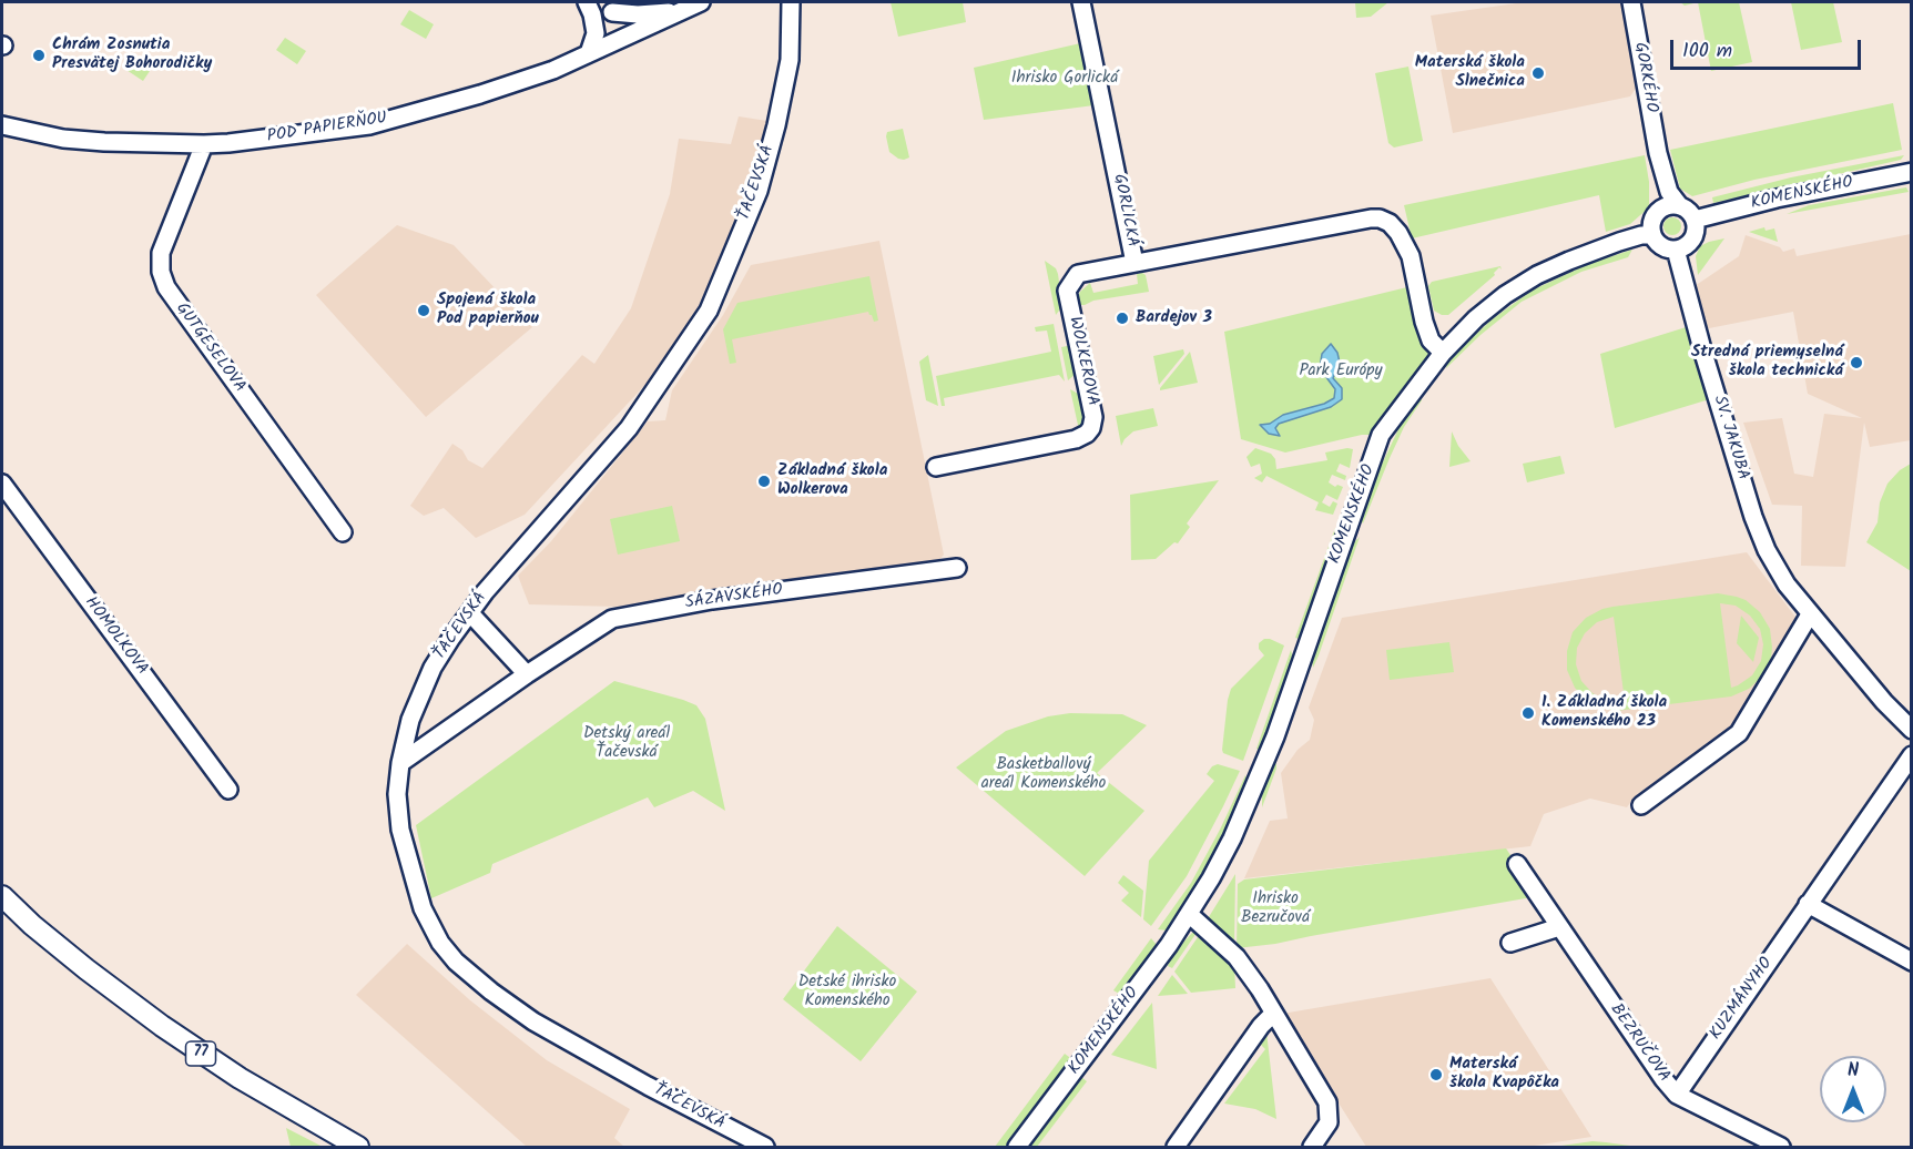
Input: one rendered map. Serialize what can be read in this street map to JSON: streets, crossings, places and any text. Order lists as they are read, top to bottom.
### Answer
{
  "streets": {
    "main road": ["77"],
    "street": [
      "GORKÉHO",
      "POD PAPIERŇOU",
      "ŤAČEVSKÁ",
      "KOMENSKÉHO",
      "GORLICKÁ",
      "GUTGESELOVA",
      "WOLKEROVA",
      "SV. JAKUBA",
      "SÁZAVSKÉHO",
      "HOMOLKOVA",
      "KUZMÁNYHO",
      "BEZRUČOVA"
    ]
  },
  "crossings": [
    ["GORKÉHO", "KOMENSKÉHO"],
    ["GORKÉHO", "SV. JAKUBA"],
    ["POD PAPIERŇOU", "GUTGESELOVA"],
    ["ŤAČEVSKÁ", "SÁZAVSKÉHO"],
    ["KOMENSKÉHO", "GORLICKÁ"],
    ["KOMENSKÉHO", "SV. JAKUBA"],
    ["GORLICKÁ", "WOLKEROVA"],
    ["KUZMÁNYHO", "BEZRUČOVA"]
  ],
  "parks": [
    "Ihrisko Gorlická",
    "Park Európy",
    "Detský areál Ťačevská",
    "Basketballový areál Komenského",
    "Ihrisko Bezručová",
    "Detské ihrisko Komenského"
  ],
  "places": [
    "Chrám Zosnutia Presvätej Bohorodičky",
    "Materská škola Slnečnica",
    "Spojená škola Pod papierňou",
    "Bardejov 3",
    "Stredná priemyselná škola technická",
    "Základná škola Wolkerova",
    "1. Základná škola Komenského 23",
    "Materská škola Kvapôčka"
  ],
  "scale_bar": "100 m",
  "north": "top"
}
